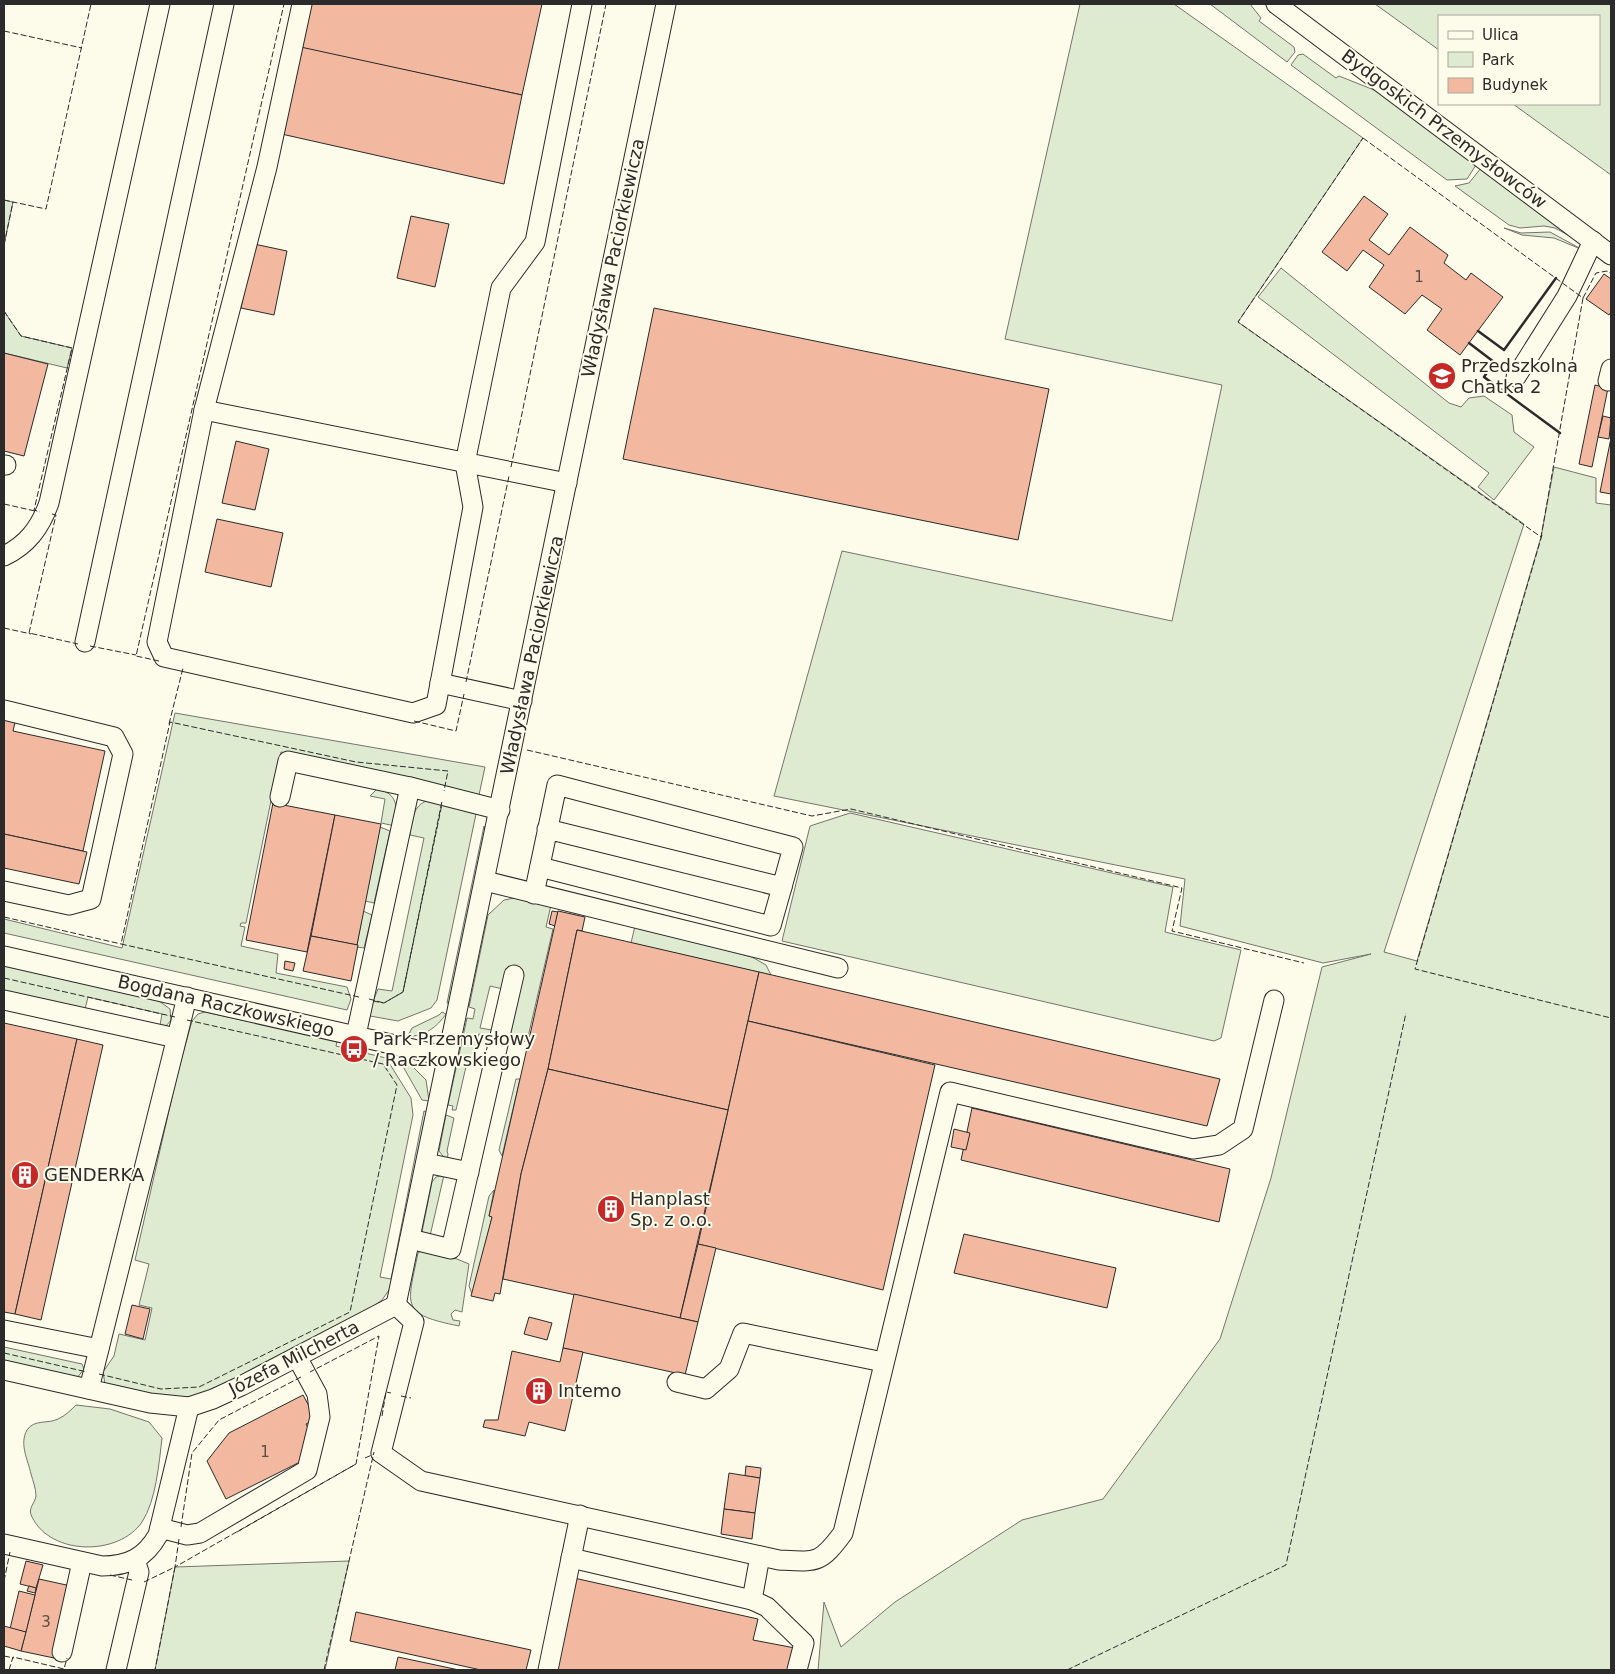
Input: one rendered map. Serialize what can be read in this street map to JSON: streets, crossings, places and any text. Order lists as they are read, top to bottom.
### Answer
{
  "streets": {
    "street": [
      "Bydgoskich Przemysłowców",
      "Władysława Paciorkiewicza",
      "Bogdana Raczkowskiego",
      "Józefa Milcherta"
    ]
  },
  "crossings": [
    ["Władysława Paciorkiewicza", "Bogdana Raczkowskiego"],
    ["Władysława Paciorkiewicza", "Józefa Milcherta"]
  ],
  "places": {
    "school or university": ["Przedszkolna Chatka 2"],
    "bus stop": ["Park Przemysłowy / Raczkowskiego"],
    "building": ["GENDERKA", "Hanplast Sp. z o.o.", "Intemo"]
  },
  "house_numbers": ["1", "1", "3"],
  "legend": ["Ulica", "Park", "Budynek"]
}
